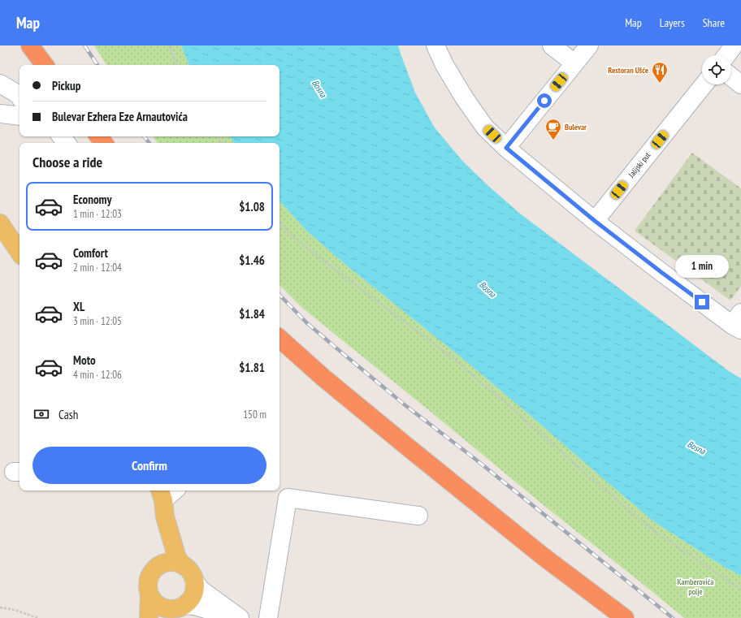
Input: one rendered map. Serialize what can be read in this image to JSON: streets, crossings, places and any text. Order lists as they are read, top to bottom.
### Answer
{
  "streets": {
    "street": ["Jalijski put"]
  },
  "water": ["Bosna"],
  "parks": ["Kamberovića polje"],
  "places": {
    "restaurant": ["Restoran Ušće"],
    "cafe": ["Bulevar"]
  },
  "page": {
    "header": "Map",
    "nav": ["Map", "Layers", "Share"],
    "banner": ["Pickup", "Bulevar Ezhera Eze Arnautovića"],
    "heading": "Choose a ride",
    "list": [
      {
        "name": "Economy",
        "note": "1 min · 12:03",
        "value": "$1.08"
      },
      {
        "name": "Comfort",
        "note": "2 min · 12:04",
        "value": "$1.46"
      },
      {
        "name": "XL",
        "note": "3 min · 12:05",
        "value": "$1.84"
      },
      {
        "name": "Moto",
        "note": "4 min · 12:06",
        "value": "$1.81"
      }
    ],
    "bubble": "1 min",
    "pay": ["Cash", "150 m"],
    "buttons": "Confirm"
  }
}
